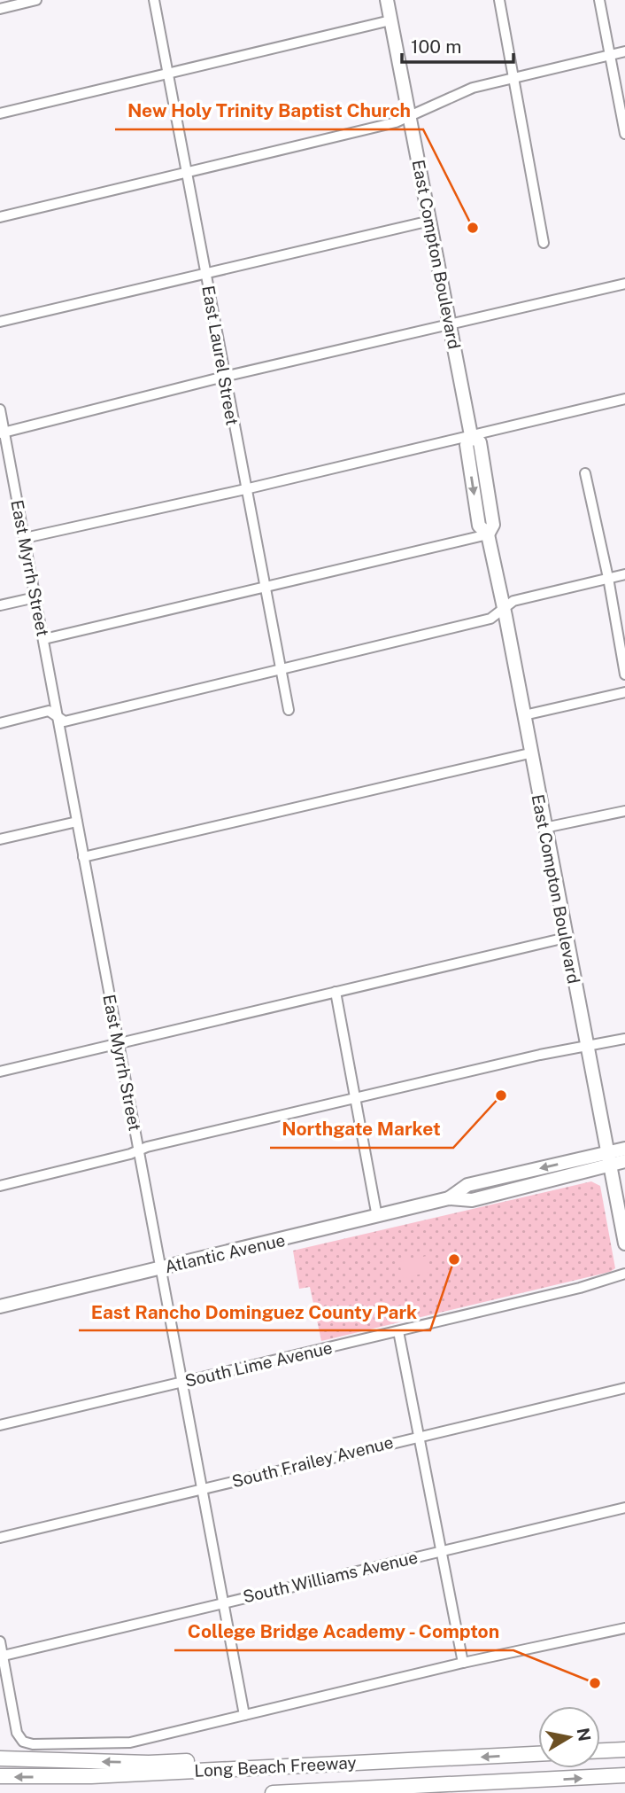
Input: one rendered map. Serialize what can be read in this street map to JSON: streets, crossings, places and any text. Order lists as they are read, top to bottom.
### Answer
{
  "streets": {
    "highway": ["Long Beach Freeway"],
    "main road": ["East Compton Boulevard", "Atlantic Avenue"],
    "street": [
      "East Laurel Street",
      "East Myrrh Street",
      "South Lime Avenue",
      "South Frailey Avenue",
      "South Williams Avenue"
    ]
  },
  "crossings": [
    ["East Compton Boulevard", "Atlantic Avenue"],
    ["East Myrrh Street", "Atlantic Avenue"],
    ["East Myrrh Street", "South Lime Avenue"],
    ["East Myrrh Street", "South Frailey Avenue"],
    ["East Myrrh Street", "South Williams Avenue"]
  ],
  "places": [
    "New Holy Trinity Baptist Church",
    "Northgate Market",
    "East Rancho Dominguez County Park",
    "College Bridge Academy - Compton"
  ],
  "scale_bar": "100 m",
  "north": "right"
}
